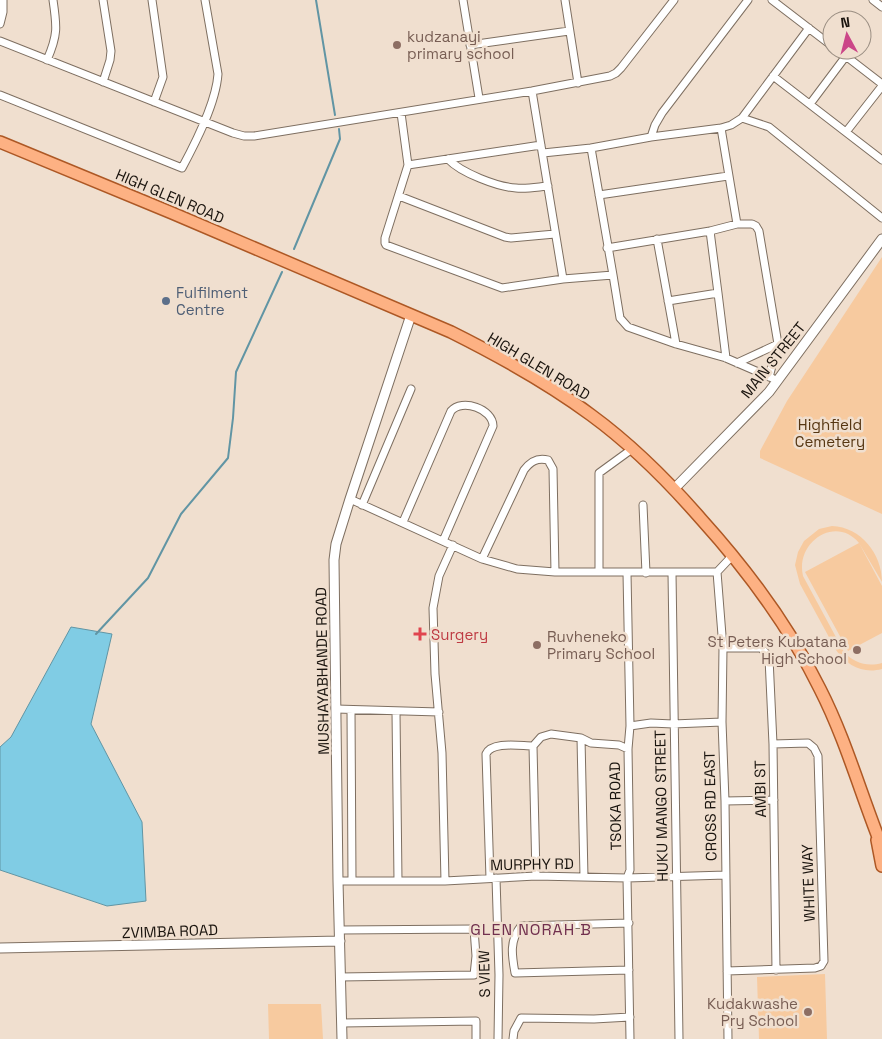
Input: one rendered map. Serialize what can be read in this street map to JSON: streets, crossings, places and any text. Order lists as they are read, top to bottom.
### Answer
{
  "streets": {
    "main road": ["HIGH GLEN ROAD"],
    "street": [
      "MAIN STREET",
      "MUSHAYABHANDE ROAD",
      "AMBI ST",
      "TSOKA ROAD",
      "HUKU MANGO STREET",
      "CROSS RD EAST",
      "MURPHY RD",
      "WHITE WAY",
      "ZVIMBA ROAD",
      "S VIEW"
    ]
  },
  "crossings": [
    ["HIGH GLEN ROAD", "MAIN STREET"],
    ["HIGH GLEN ROAD", "MUSHAYABHANDE ROAD"],
    ["MUSHAYABHANDE ROAD", "MURPHY RD"],
    ["MUSHAYABHANDE ROAD", "ZVIMBA ROAD"],
    ["AMBI ST", "CROSS RD EAST"],
    ["AMBI ST", "WHITE WAY"],
    ["TSOKA ROAD", "MURPHY RD"],
    ["HUKU MANGO STREET", "MURPHY RD"],
    ["CROSS RD EAST", "MURPHY RD"],
    ["CROSS RD EAST", "WHITE WAY"],
    ["MURPHY RD", "S VIEW"]
  ],
  "districts": ["GLEN NORAH B"],
  "parks": ["Highfield Cemetery"],
  "places": {
    "other": [
      "kudzanayi primary school",
      "Fulfilment Centre",
      "Ruvheneko Primary School",
      "St Peters Kubatana High School",
      "Kudakwashe Pry School"
    ],
    "health": ["Surgery"]
  },
  "north": "top"
}
